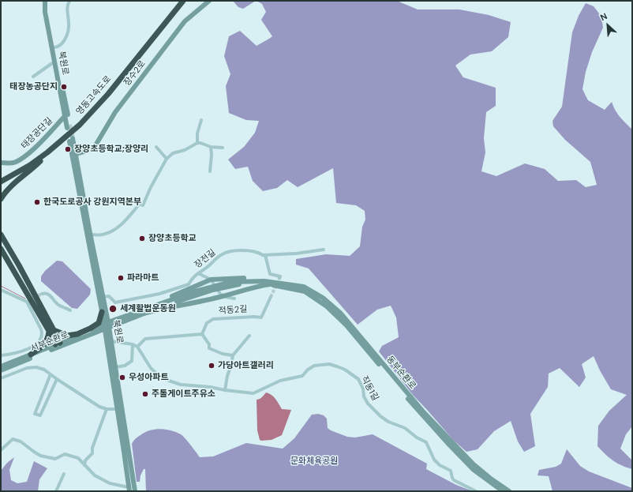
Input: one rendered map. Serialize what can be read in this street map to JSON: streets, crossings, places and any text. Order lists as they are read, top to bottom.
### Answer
{
  "streets": {
    "highway": ["영동고속도로"],
    "street": [
      "북원로",
      "장수2로",
      "태장공단길",
      "장전길",
      "적동2길",
      "서부순환로",
      "동부순환로",
      "직동1길"
    ]
  },
  "crossings": [
    ["북원로", "장수2로"],
    ["북원로", "태장공단길"],
    ["북원로", "장전길"],
    ["북원로", "서부순환로"]
  ],
  "parks": ["문화체육공원"],
  "places": [
    "태장농공단지",
    "장양초등학교;장양리",
    "한국도로공사 강원지역본부",
    "장양초등학교",
    "파라마트",
    "세계활법운동원",
    "가당아트갤러리",
    "우성아파트",
    "주톨게이트주유소"
  ],
  "north": "top left"
}
